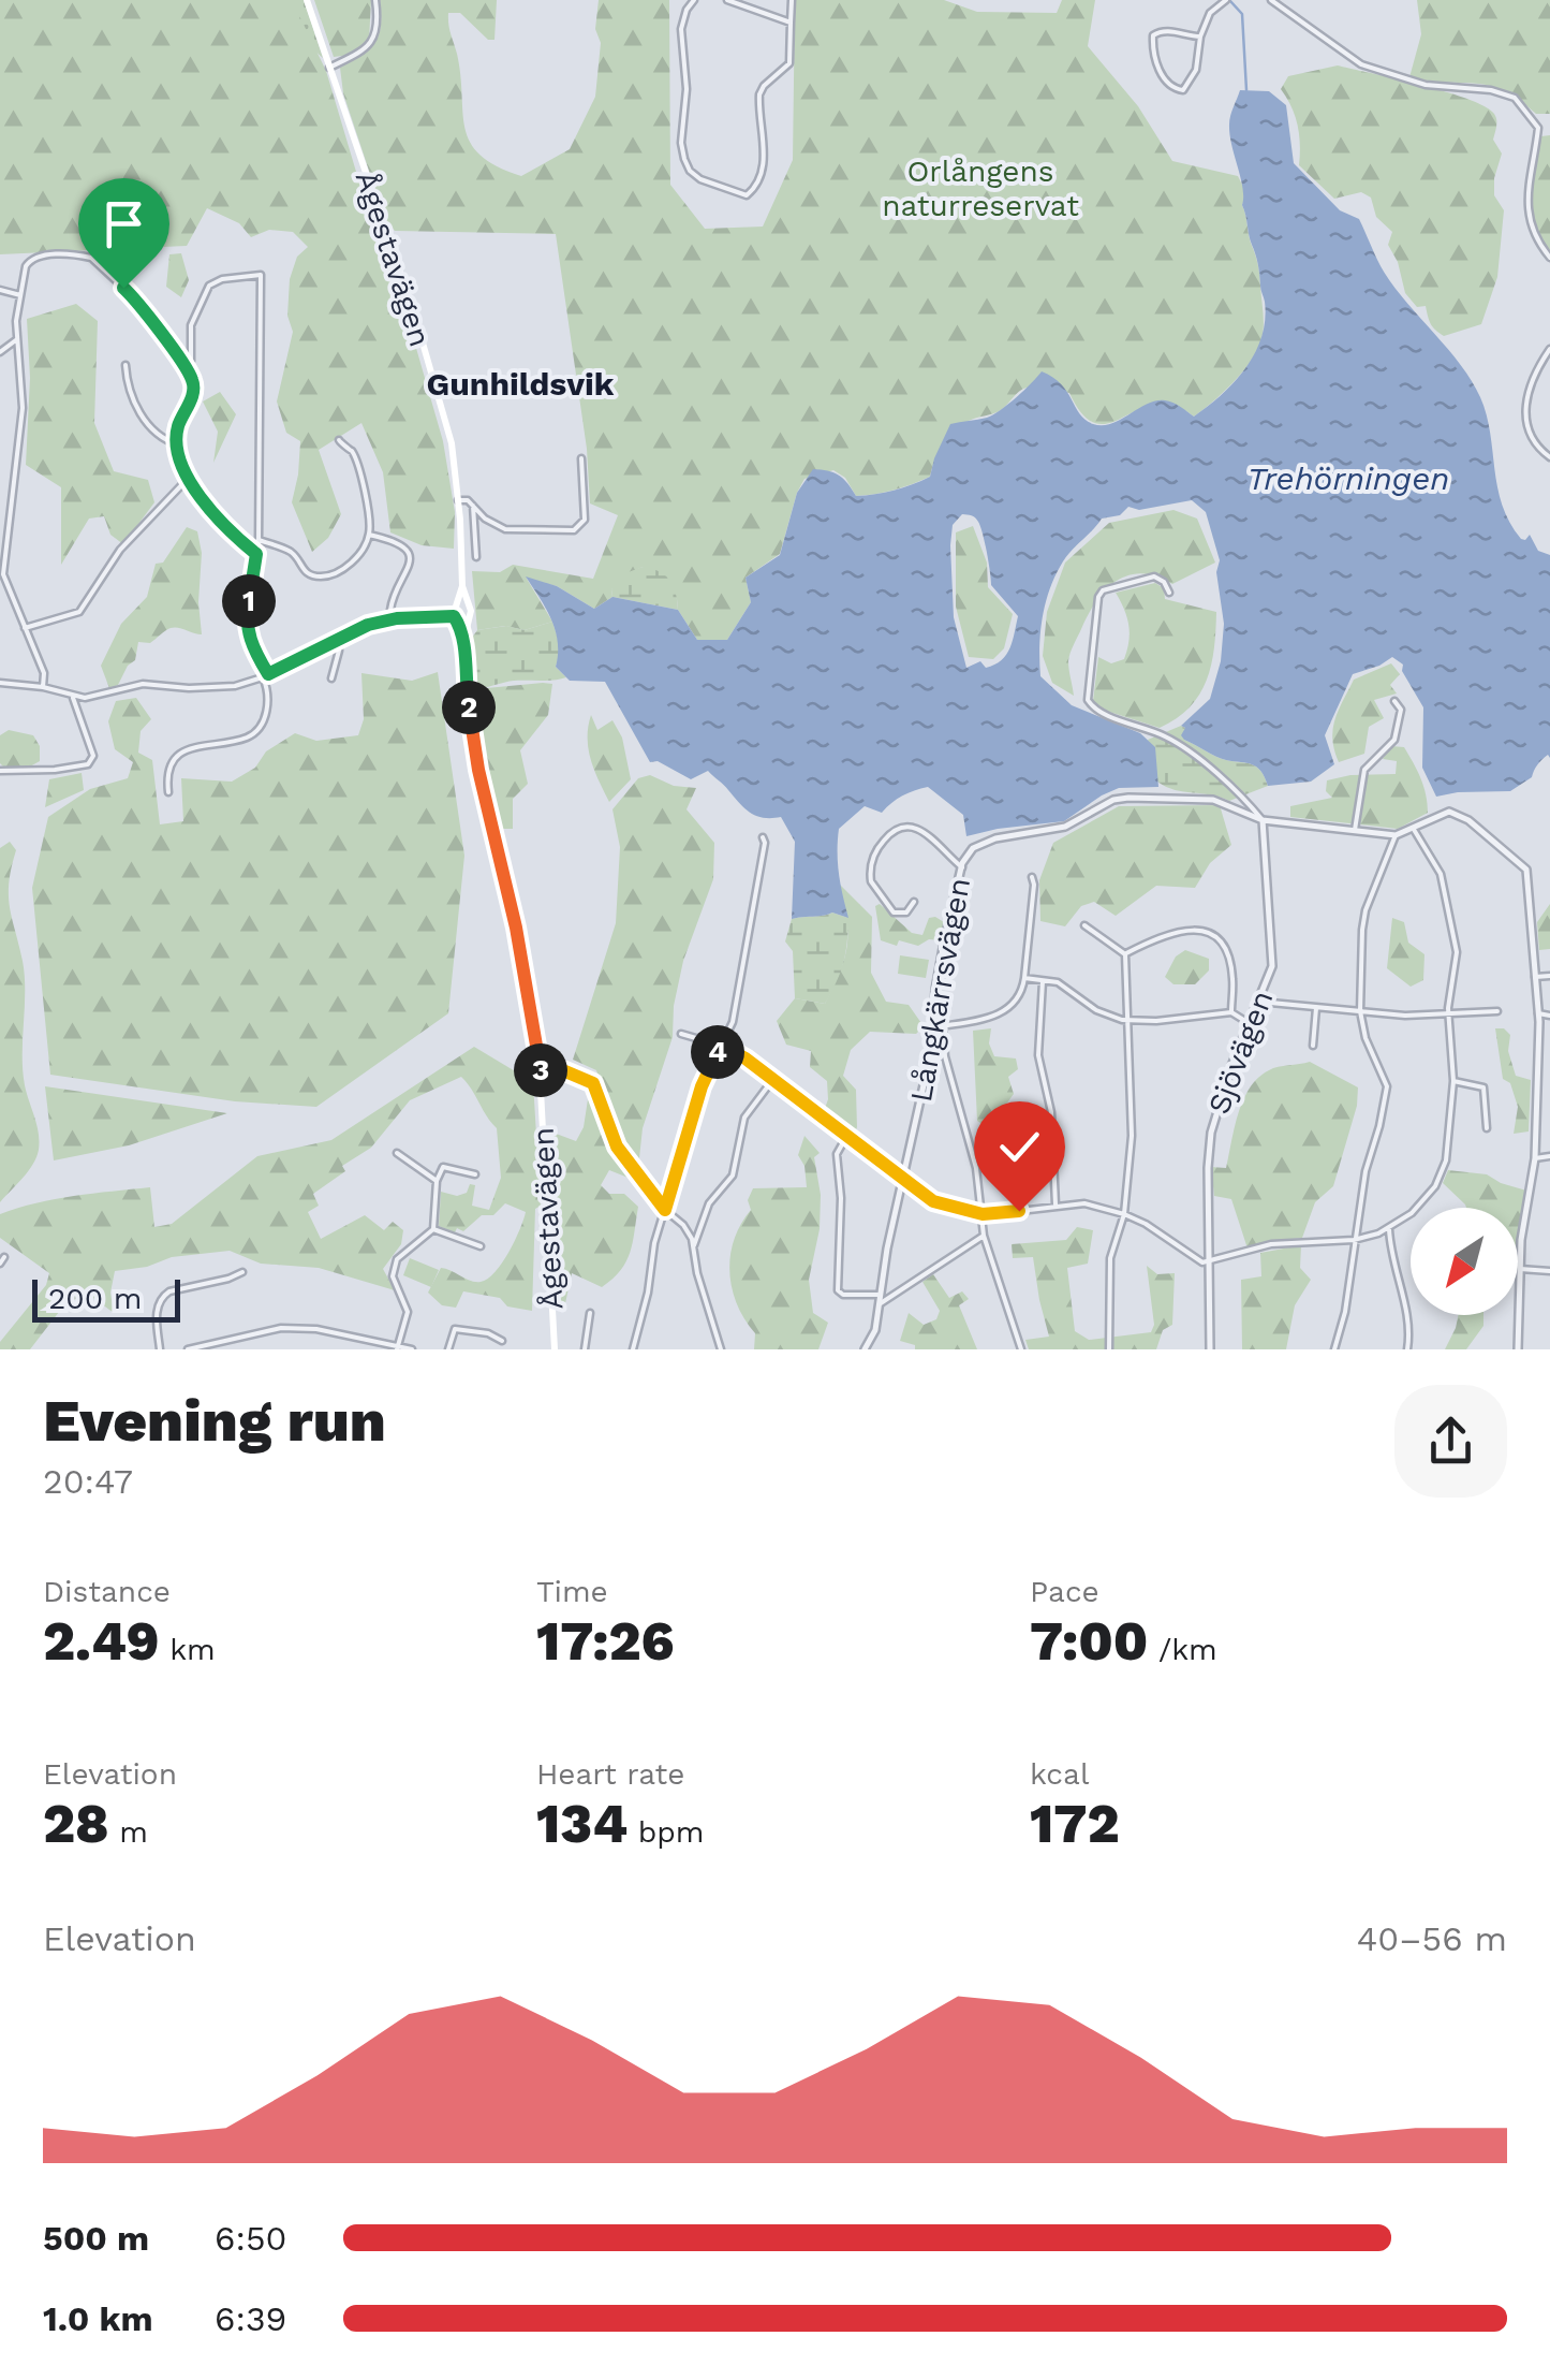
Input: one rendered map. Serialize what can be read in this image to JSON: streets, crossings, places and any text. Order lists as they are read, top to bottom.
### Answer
{
  "streets": {
    "main road": ["Ågestavägen"],
    "street": ["Långkärrsvägen", "Sjövägen"]
  },
  "crossings": [
    ["Långkärrsvägen", "Sjövägen"]
  ],
  "districts": ["Gunhildsvik"],
  "water": ["Trehörningen"],
  "parks": ["Orlångens naturreservat"],
  "scale_bar": "200 m",
  "north": "bottom left",
  "page": {
    "pins": [
      "1",
      "2",
      "4",
      "3"
    ],
    "scale": "200 m",
    "heading": ["Evening run", "20:47"],
    "stats": [
      ["Distance", "2.49 km"],
      ["Time", "17:26"],
      ["Pace", "7:00 /km"],
      ["Elevation", "28 m"],
      ["Heart rate", "134 bpm"],
      ["kcal", "172"]
    ],
    "chart": ["Elevation", "40–56 m"],
    "list": [
      {
        "name": "500 m",
        "note": "6:50"
      },
      {
        "name": "1.0 km",
        "note": "6:39"
      }
    ]
  }
}
